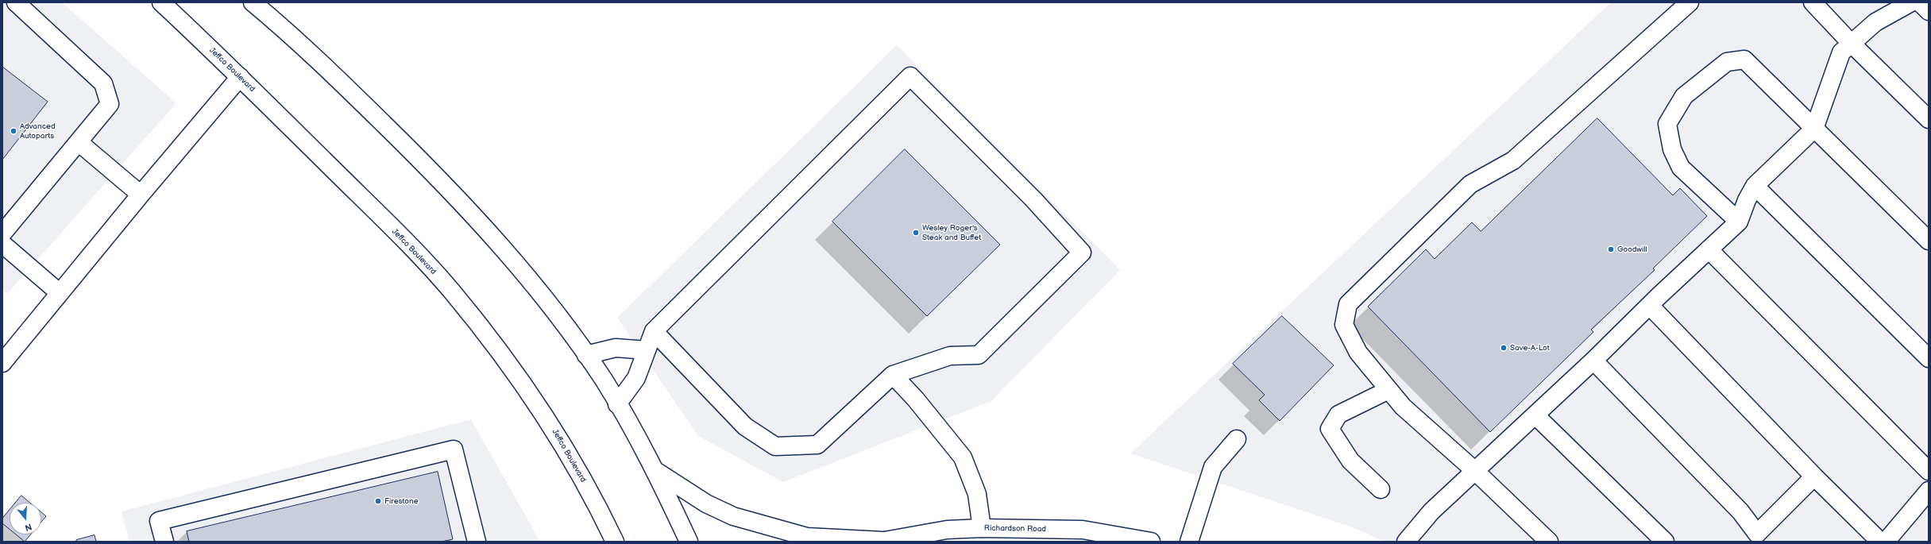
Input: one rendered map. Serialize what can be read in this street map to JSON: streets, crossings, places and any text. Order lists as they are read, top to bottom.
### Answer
{
  "streets": {
    "main road": ["Jeffco Boulevard", "Richardson Road"]
  },
  "places": [
    "Advanced Autoparts",
    "Wesley Roger's Steak and Buffet",
    "Goodwill",
    "Save-A-Lot",
    "Firestone"
  ],
  "north": "bottom"
}
